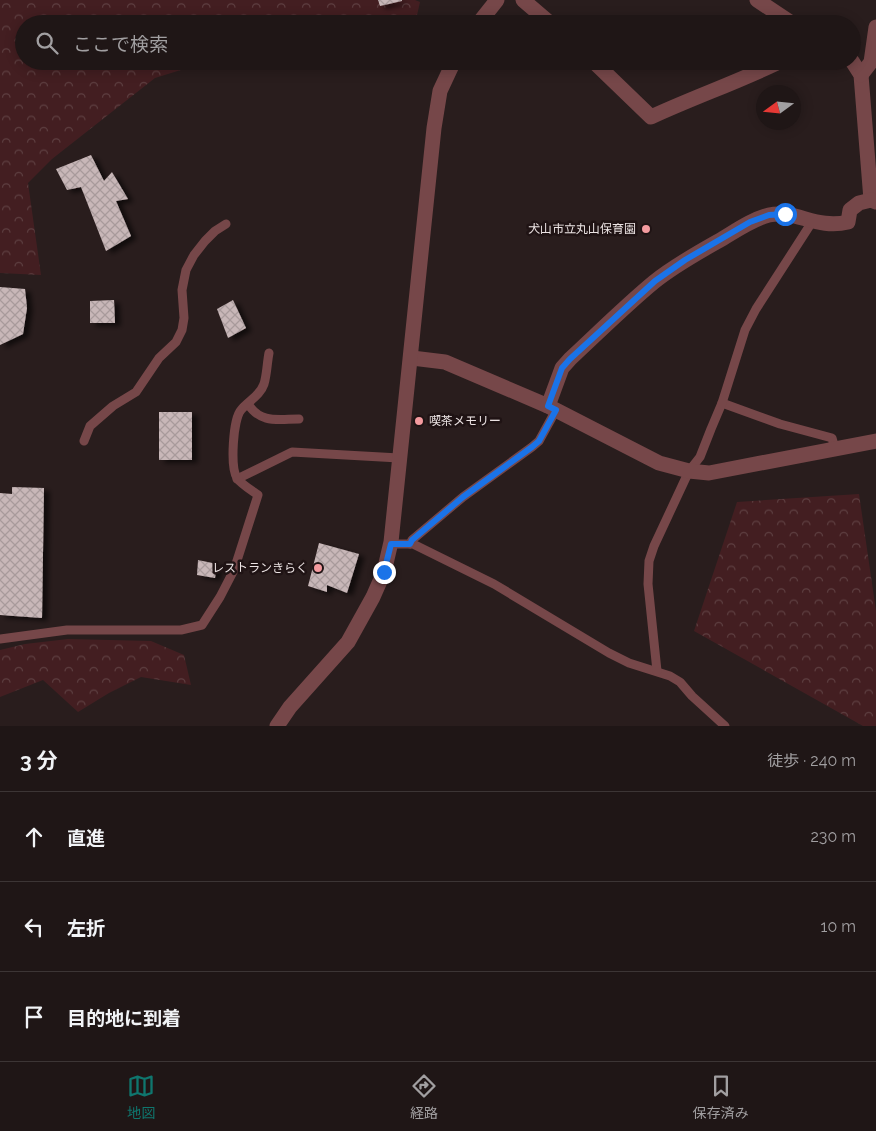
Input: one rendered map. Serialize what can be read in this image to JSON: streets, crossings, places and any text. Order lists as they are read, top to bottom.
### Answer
{
  "places": ["犬山市立丸山保育園", "喫茶メモリー", "レストランきらく"],
  "north": "left",
  "page": {
    "search": "ここで検索",
    "heading": ["3 分", "徒歩 · 240 m"],
    "list": [
      ["直進", "230 m"],
      ["左折", "10 m"],
      "目的地に到着"
    ],
    "nav": ["地図", "経路", "保存済み"]
  }
}
